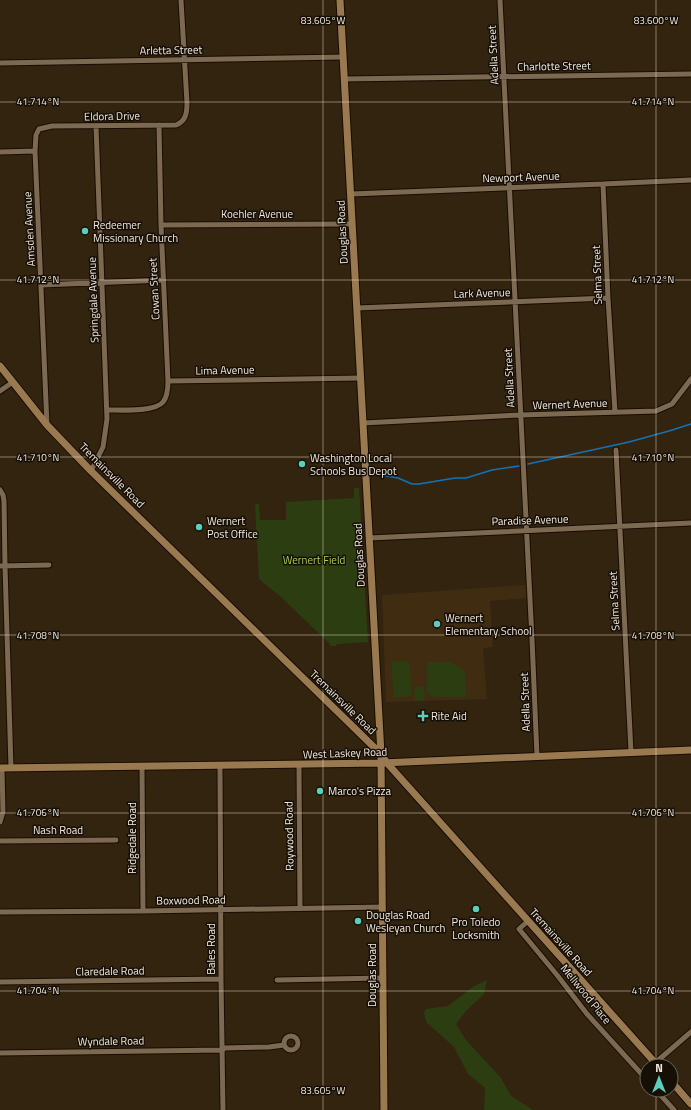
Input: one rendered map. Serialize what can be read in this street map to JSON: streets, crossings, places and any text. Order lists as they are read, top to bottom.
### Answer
{
  "streets": {
    "street": [
      "Arletta Street",
      "Adella Street",
      "Charlotte Street",
      "Eldora Drive",
      "Newport Avenue",
      "Koehler Avenue",
      "Amsden Avenue",
      "Douglas Road",
      "Selma Street",
      "Cowan Street",
      "Lark Avenue",
      "Springdale Avenue",
      "Lima Avenue",
      "Wernert Avenue",
      "Tremainsville Road",
      "Paradise Avenue",
      "West Laskey Road",
      "Nash Road",
      "Roywood Road",
      "Ridgedale Road",
      "Boxwood Road",
      "Bales Road",
      "Claredale Road",
      "Mellwood Place",
      "Wyndale Road"
    ]
  },
  "crossings": [
    ["Arletta Street", "Eldora Drive"],
    ["Arletta Street", "Douglas Road"],
    ["Adella Street", "Charlotte Street"],
    ["Adella Street", "Newport Avenue"],
    ["Adella Street", "Lark Avenue"],
    ["Adella Street", "Wernert Avenue"],
    ["Adella Street", "Paradise Avenue"],
    ["Adella Street", "West Laskey Road"],
    ["Charlotte Street", "Douglas Road"],
    ["Eldora Drive", "Amsden Avenue"],
    ["Eldora Drive", "Cowan Street"],
    ["Eldora Drive", "Springdale Avenue"],
    ["Newport Avenue", "Douglas Road"],
    ["Newport Avenue", "Selma Street"],
    ["Koehler Avenue", "Douglas Road"],
    ["Koehler Avenue", "Cowan Street"],
    ["Amsden Avenue", "Tremainsville Road"],
    ["Douglas Road", "Lark Avenue"],
    ["Douglas Road", "Lima Avenue"],
    ["Douglas Road", "Wernert Avenue"],
    ["Douglas Road", "Tremainsville Road"],
    ["Douglas Road", "Paradise Avenue"],
    ["Douglas Road", "West Laskey Road"],
    ["Douglas Road", "Boxwood Road"],
    ["Selma Street", "Lark Avenue"],
    ["Selma Street", "Wernert Avenue"],
    ["Selma Street", "Paradise Avenue"],
    ["Selma Street", "West Laskey Road"],
    ["Cowan Street", "Lima Avenue"],
    ["Springdale Avenue", "Tremainsville Road"],
    ["Tremainsville Road", "West Laskey Road"],
    ["Tremainsville Road", "Mellwood Place"],
    ["West Laskey Road", "Roywood Road"],
    ["West Laskey Road", "Ridgedale Road"],
    ["West Laskey Road", "Bales Road"],
    ["Roywood Road", "Boxwood Road"],
    ["Ridgedale Road", "Boxwood Road"],
    ["Boxwood Road", "Bales Road"],
    ["Bales Road", "Claredale Road"],
    ["Bales Road", "Wyndale Road"]
  ],
  "parks": ["Wernert Field"],
  "places": {
    "other": [
      "Redeemer Missionary Church",
      "Washington Local Schools Bus Depot",
      "Wernert Post Office",
      "Wernert Elementary School",
      "Marco's Pizza",
      "Pro Toledo Locksmith",
      "Douglas Road Wesleyan Church"
    ],
    "health": ["Rite Aid"]
  },
  "north": "top",
  "coordinates": [
    "83.605°W",
    "83.600°W",
    "41.714°N",
    "41.712°N",
    "41.710°N",
    "41.708°N",
    "41.706°N",
    "41.704°N"
  ]
}
